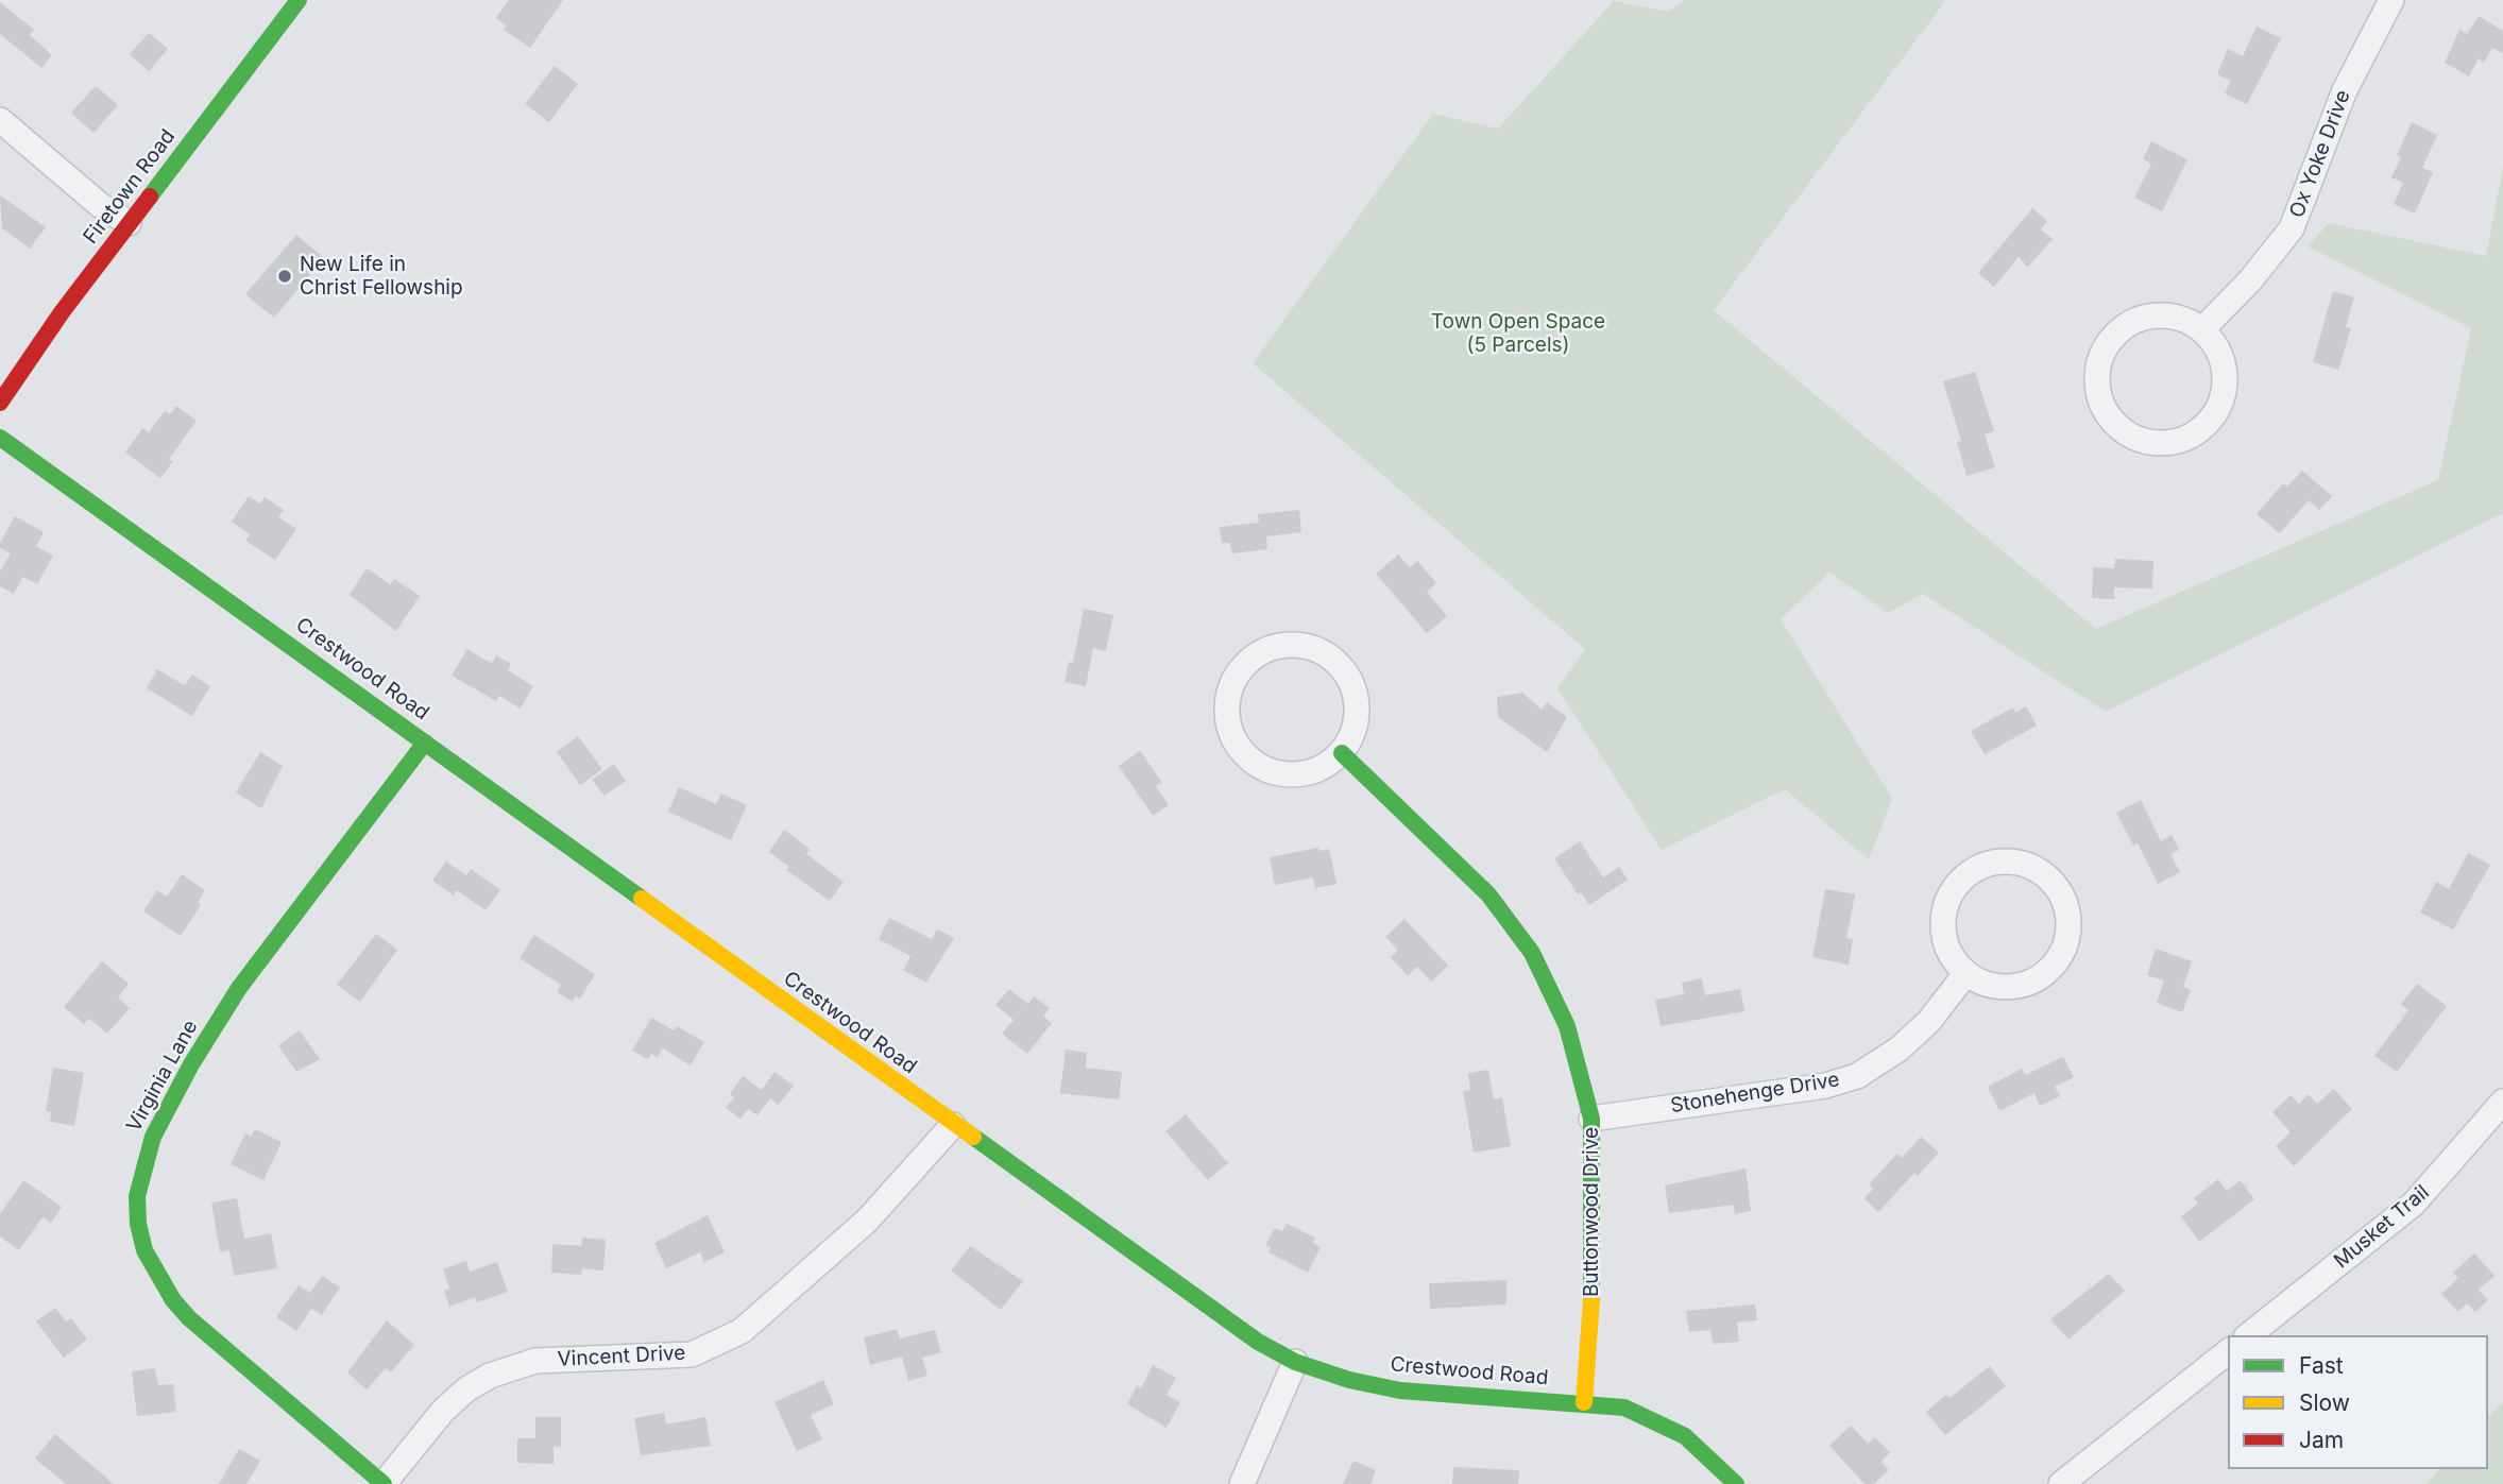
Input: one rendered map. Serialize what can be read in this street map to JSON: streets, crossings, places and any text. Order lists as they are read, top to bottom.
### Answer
{
  "streets": {
    "street": [
      "Ox Yoke Drive",
      "Firetown Road",
      "Crestwood Road",
      "Virginia Lane",
      "Stonehenge Drive",
      "Buttonwood Drive",
      "Musket Trail",
      "Vincent Drive"
    ]
  },
  "crossings": [
    ["Crestwood Road", "Virginia Lane"],
    ["Crestwood Road", "Buttonwood Drive"],
    ["Crestwood Road", "Vincent Drive"],
    ["Virginia Lane", "Vincent Drive"],
    ["Stonehenge Drive", "Buttonwood Drive"]
  ],
  "parks": ["Town Open Space (5 Parcels)"],
  "places": ["New Life in Christ Fellowship"],
  "legend": ["Fast", "Slow", "Jam"]
}
